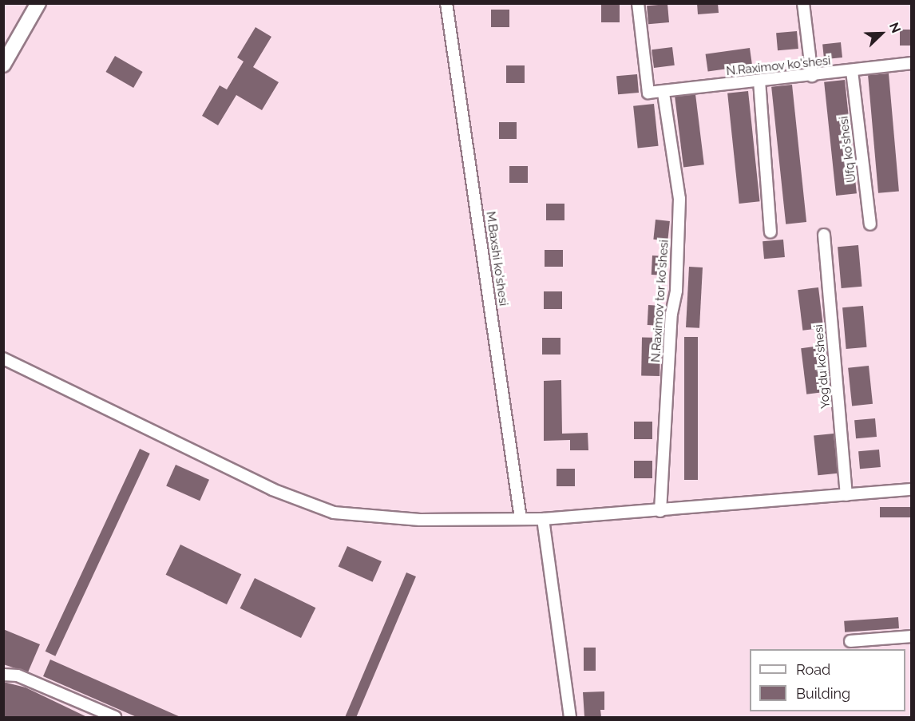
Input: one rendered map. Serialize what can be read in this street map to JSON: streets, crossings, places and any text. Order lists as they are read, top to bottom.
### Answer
{
  "streets": {
    "street": [
      "N.Raximov ko'shesi",
      "Ufq ko'shesi",
      "M.Baxshi ko'shesi",
      "N.Raximov tor ko'shesi",
      "Yog'du ko'shesi"
    ]
  },
  "crossings": [
    ["N.Raximov ko'shesi", "Ufq ko'shesi"],
    ["N.Raximov ko'shesi", "N.Raximov tor ko'shesi"]
  ],
  "legend": ["Road", "Building"],
  "north": "top right"
}
